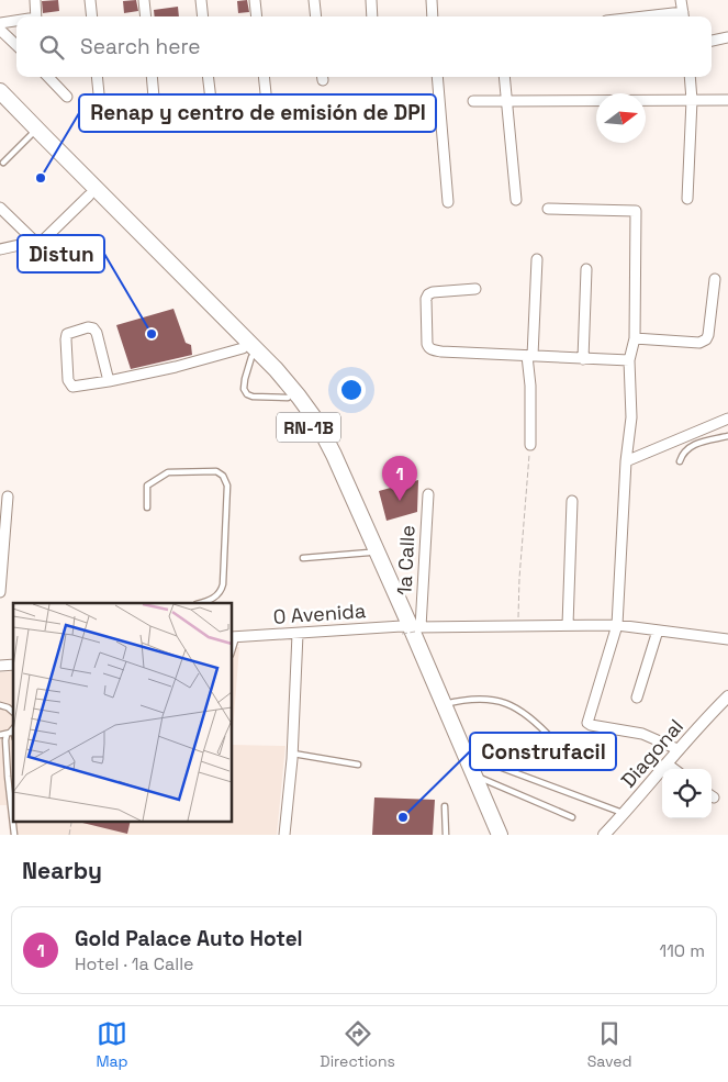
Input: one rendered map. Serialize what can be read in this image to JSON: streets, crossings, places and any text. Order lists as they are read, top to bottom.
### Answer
{
  "streets": {
    "highway": ["RN-1B"],
    "street": ["1a Calle", "0 Avenida", "Diagonal"]
  },
  "crossings": [
    ["RN-1B", "1a Calle"],
    ["RN-1B", "0 Avenida"],
    ["1a Calle", "0 Avenida"]
  ],
  "places": ["Renap y centro de emisión de DPI", "Distun", "Construfacil"],
  "north": "right",
  "page": {
    "search": "Search here",
    "pins": "1",
    "heading": "Nearby",
    "list": [
      {
        "mark": "1",
        "name": "Gold Palace Auto Hotel",
        "note": "Hotel · 1a Calle",
        "value": "110 m"
      }
    ],
    "nav": ["Map", "Directions", "Saved"]
  }
}
